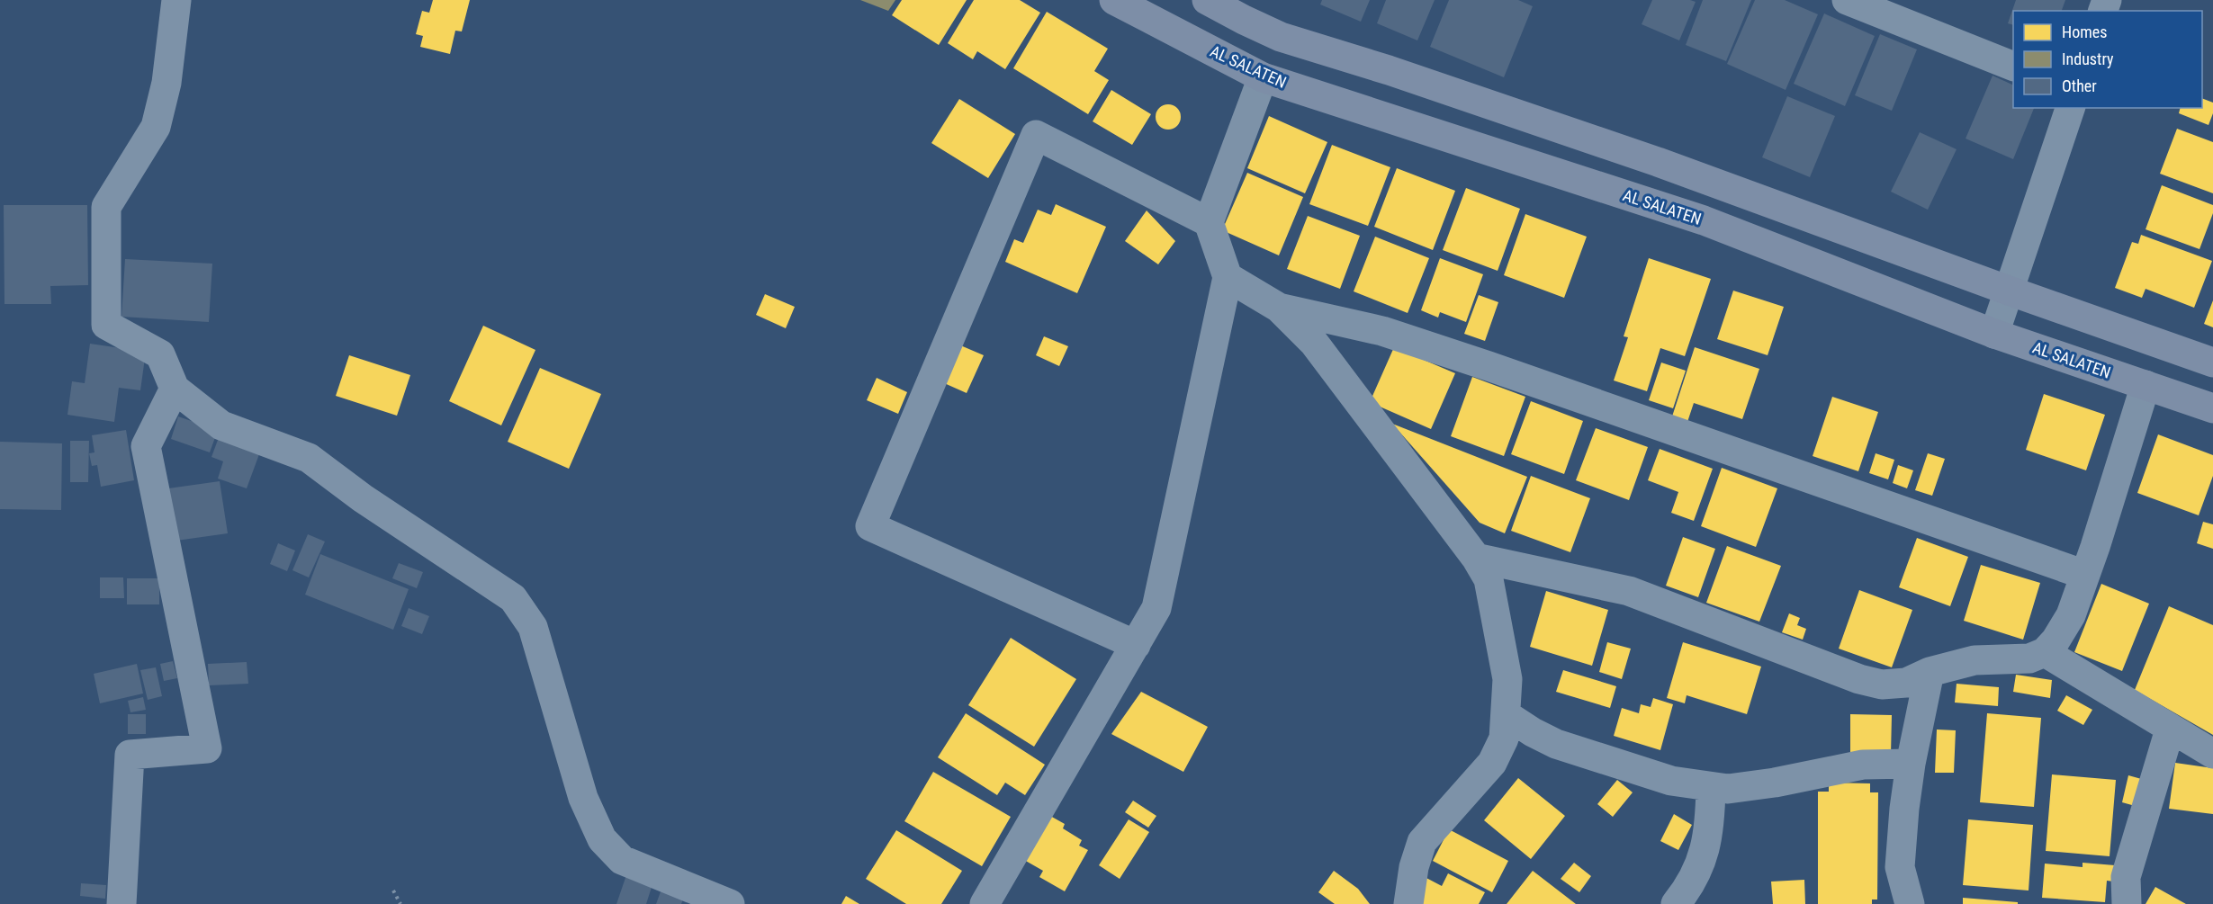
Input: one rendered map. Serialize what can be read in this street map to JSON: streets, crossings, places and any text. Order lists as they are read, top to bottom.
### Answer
{
  "streets": {
    "main road": ["AL SALATEN"]
  },
  "legend": ["Homes", "Industry", "Other"]
}
